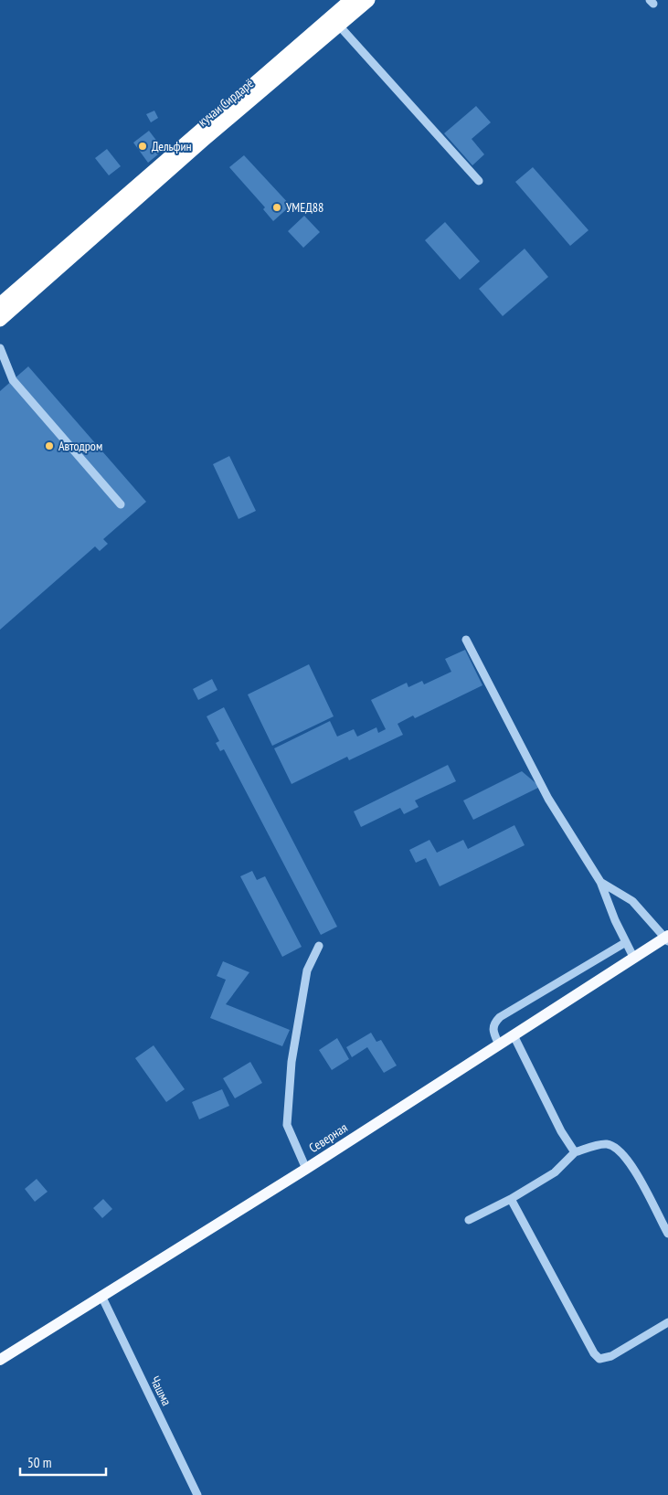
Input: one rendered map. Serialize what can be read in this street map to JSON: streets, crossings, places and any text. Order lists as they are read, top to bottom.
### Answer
{
  "streets": {
    "highway": ["кучаи Сирдарё"],
    "main road": ["Северная"],
    "street": ["Чашма"]
  },
  "crossings": [
    ["Северная", "Чашма"]
  ],
  "places": ["Дельфин", "УМЕД88", "Автодром"],
  "scale_bar": "50 m"
}
